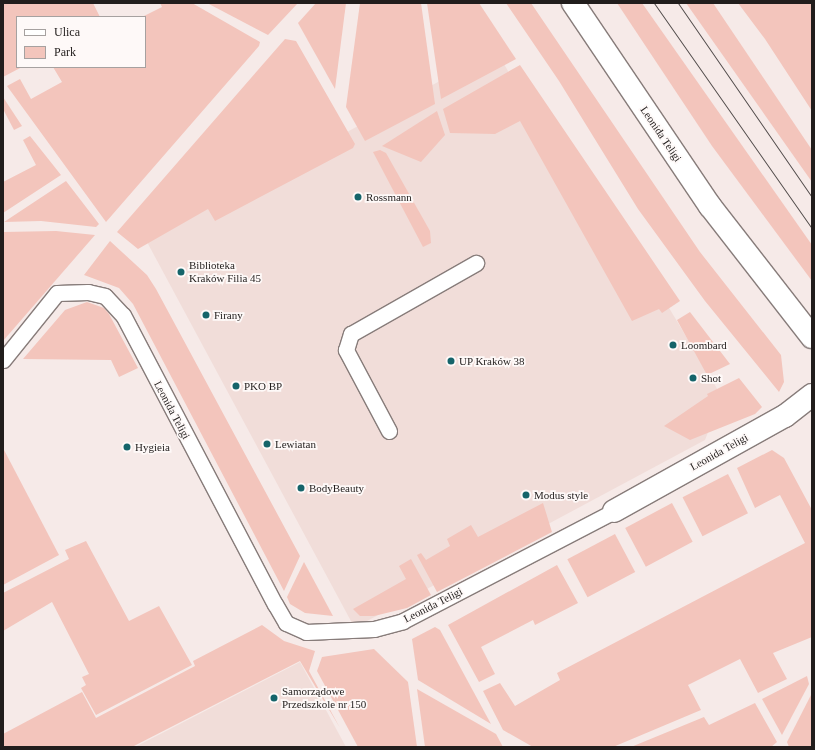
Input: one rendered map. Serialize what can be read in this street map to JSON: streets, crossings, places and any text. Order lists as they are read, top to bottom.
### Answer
{
  "streets": {
    "street": ["Leonida Teligi"]
  },
  "places": [
    "Rossmann",
    "Biblioteka Kraków Filia 45",
    "Firany",
    "Loombard",
    "UP Kraków 38",
    "Shot",
    "PKO BP",
    "Lewiatan",
    "Hygieia",
    "BodyBeauty",
    "Modus style",
    "Samorządowe Przedszkole nr 150"
  ],
  "legend": ["Ulica", "Park"]
}
